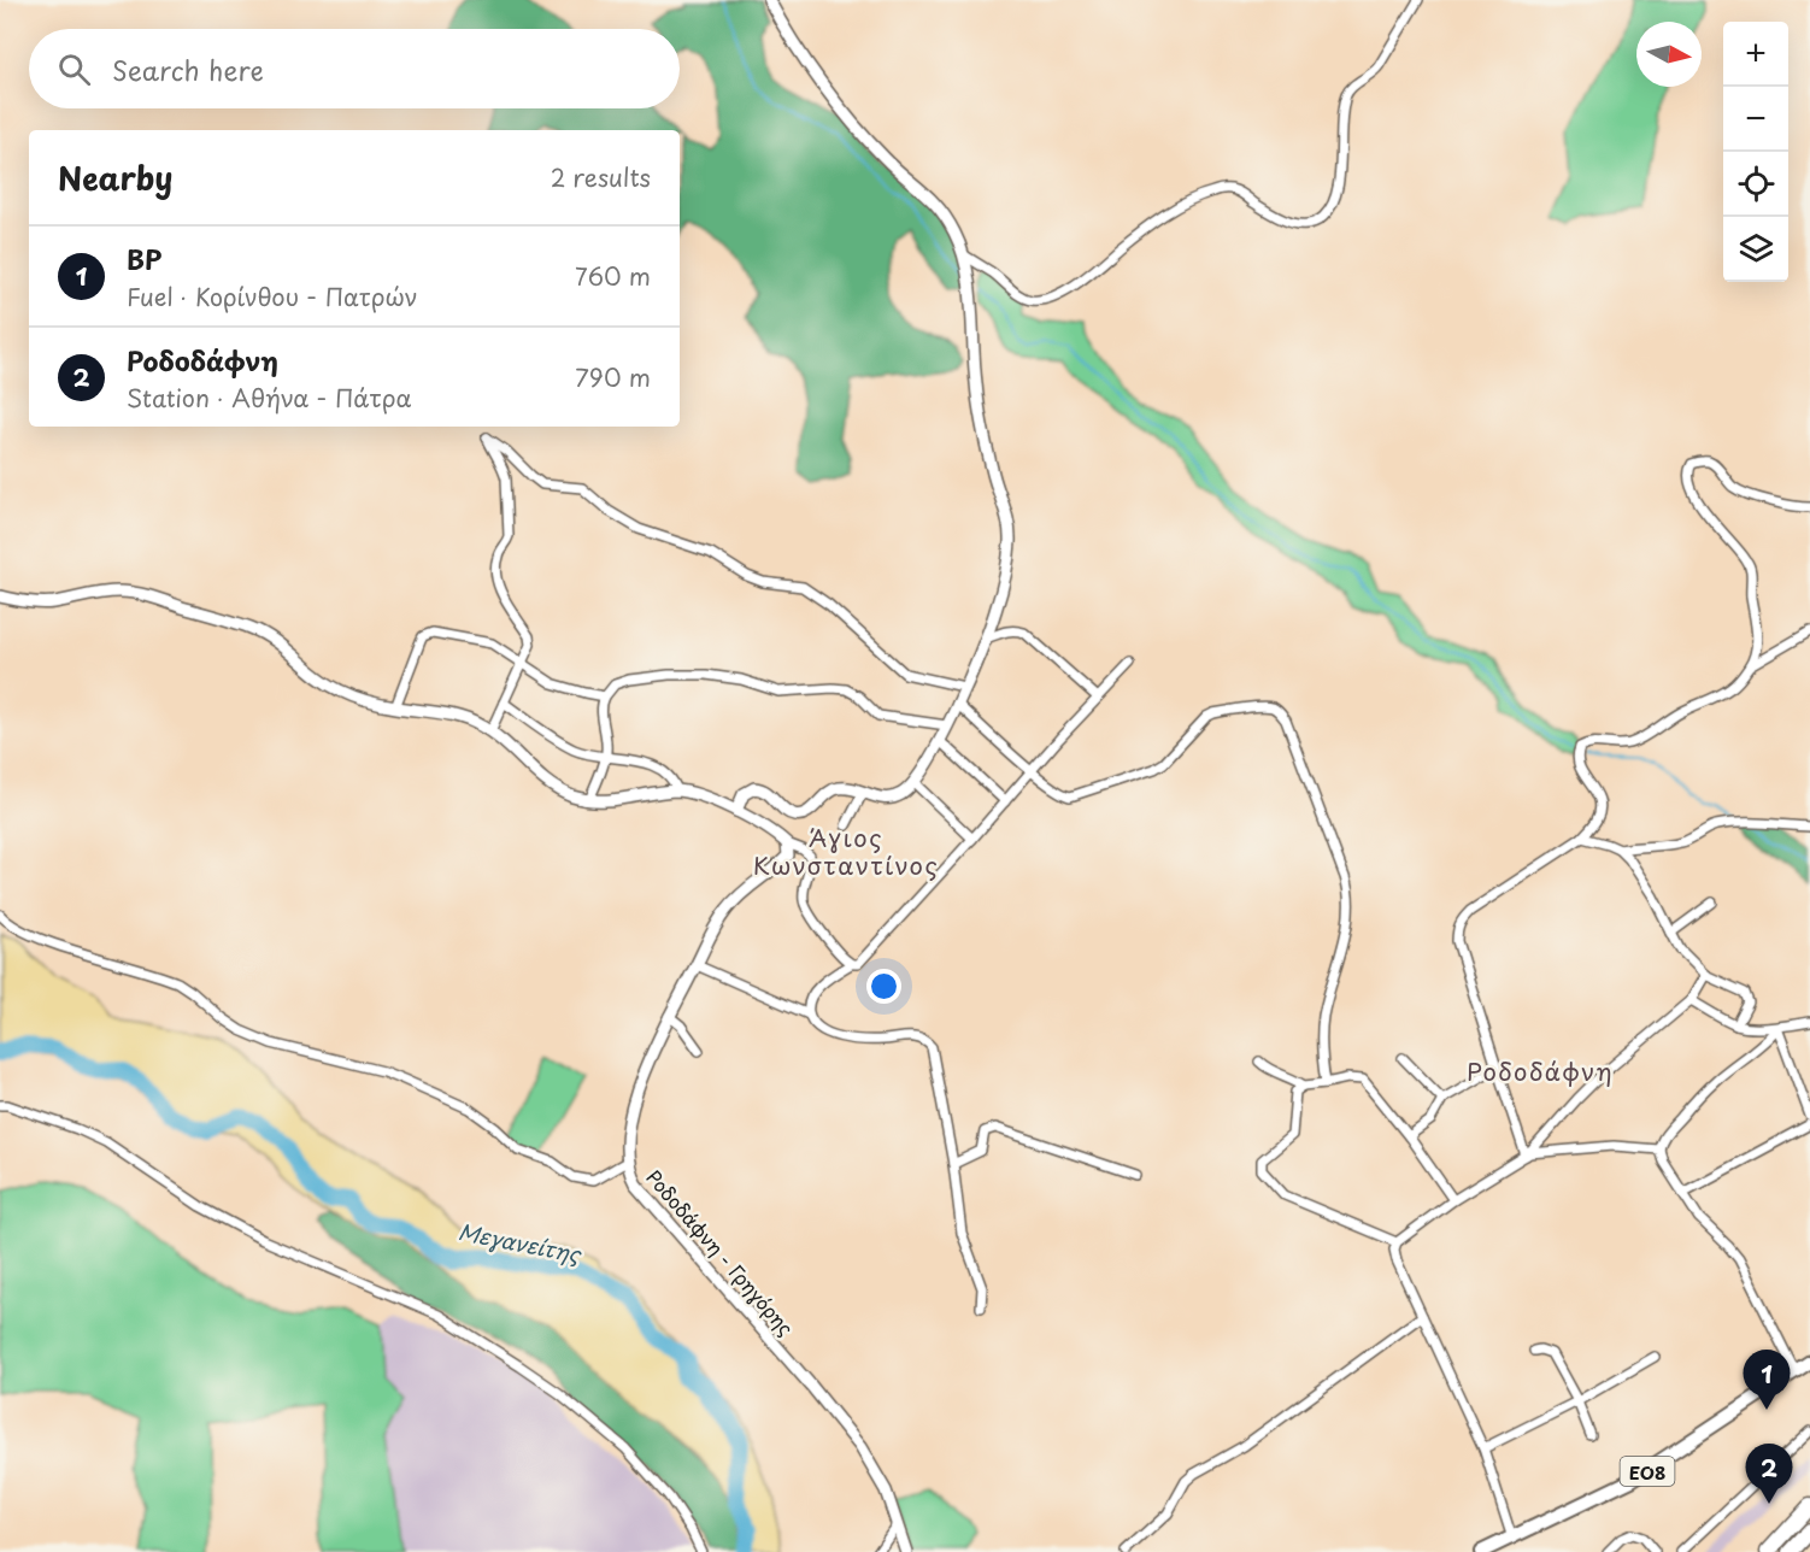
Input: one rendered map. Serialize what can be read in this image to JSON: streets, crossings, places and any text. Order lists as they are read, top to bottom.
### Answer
{
  "streets": {
    "main road": ["Ροδοδάφνη - Γρηγόρης", "ΕΟ8"]
  },
  "districts": ["Άγιος Κωνσταντίνος", "Ροδοδάφνη"],
  "water": ["Μεγανείτης"],
  "north": "right",
  "page": {
    "map_buttons": ["+", "−"],
    "search": "Search here",
    "heading": ["Nearby", "2 results"],
    "list": [
      {
        "mark": "1",
        "name": "BP",
        "note": "Fuel · Κορίνθου - Πατρών",
        "value": "760 m"
      },
      {
        "mark": "2",
        "name": "Ροδοδάφνη",
        "note": "Station · Αθήνα - Πάτρα",
        "value": "790 m"
      }
    ],
    "pins": ["1", "2"]
  }
}
